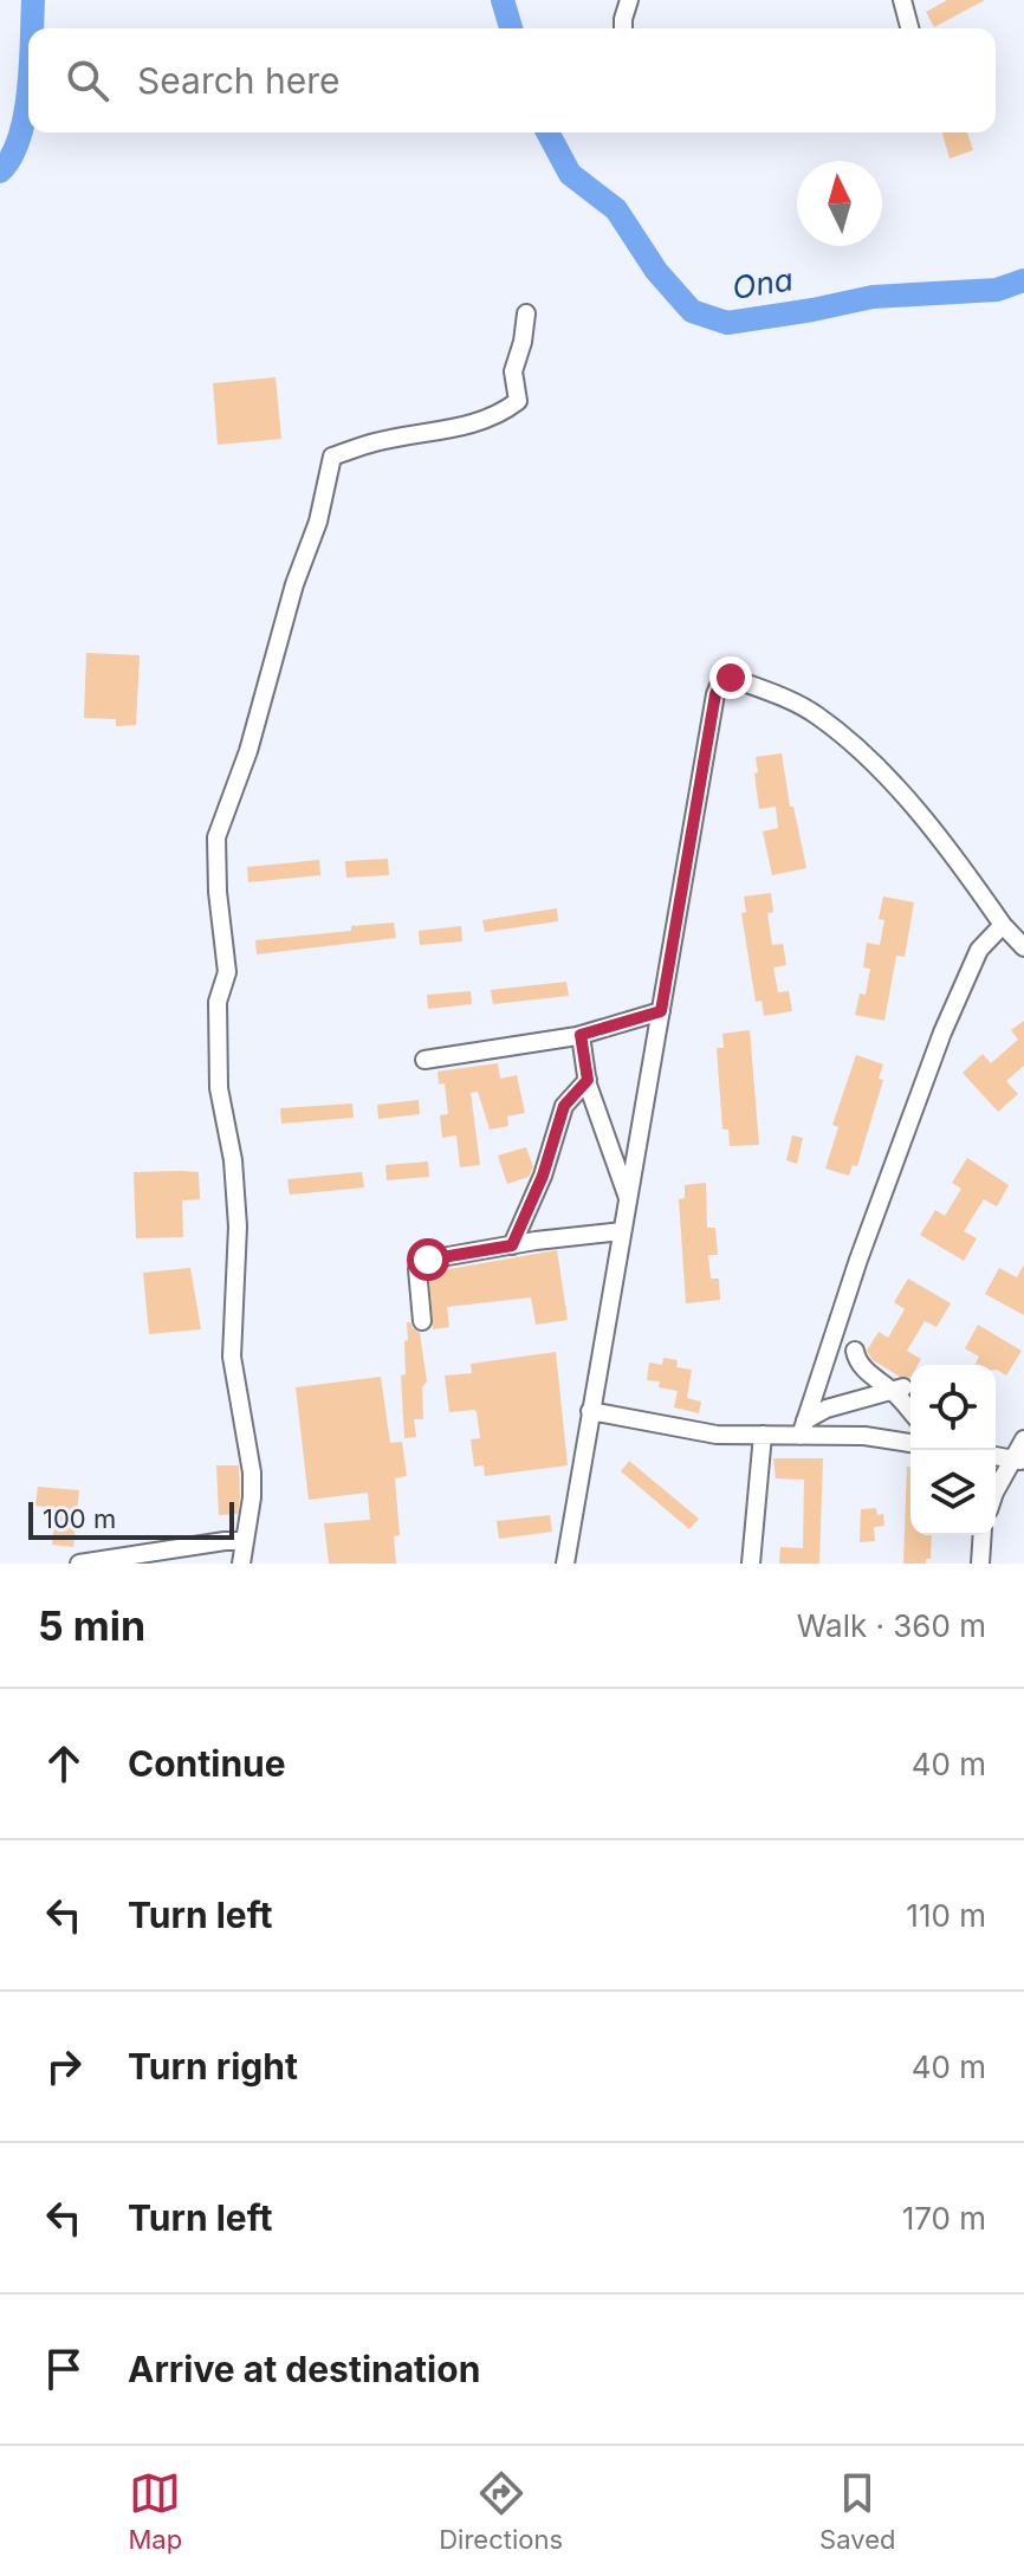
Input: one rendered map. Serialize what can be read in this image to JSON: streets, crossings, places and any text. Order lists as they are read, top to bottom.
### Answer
{
  "water": ["Ona"],
  "scale_bar": "100 m",
  "north": "top",
  "page": {
    "search": "Search here",
    "scale": "100 m",
    "heading": ["5 min", "Walk · 360 m"],
    "list": [
      ["Continue", "40 m"],
      ["Turn left", "110 m"],
      ["Turn right", "40 m"],
      ["Turn left", "170 m"],
      "Arrive at destination"
    ],
    "nav": ["Map", "Directions", "Saved"]
  }
}
